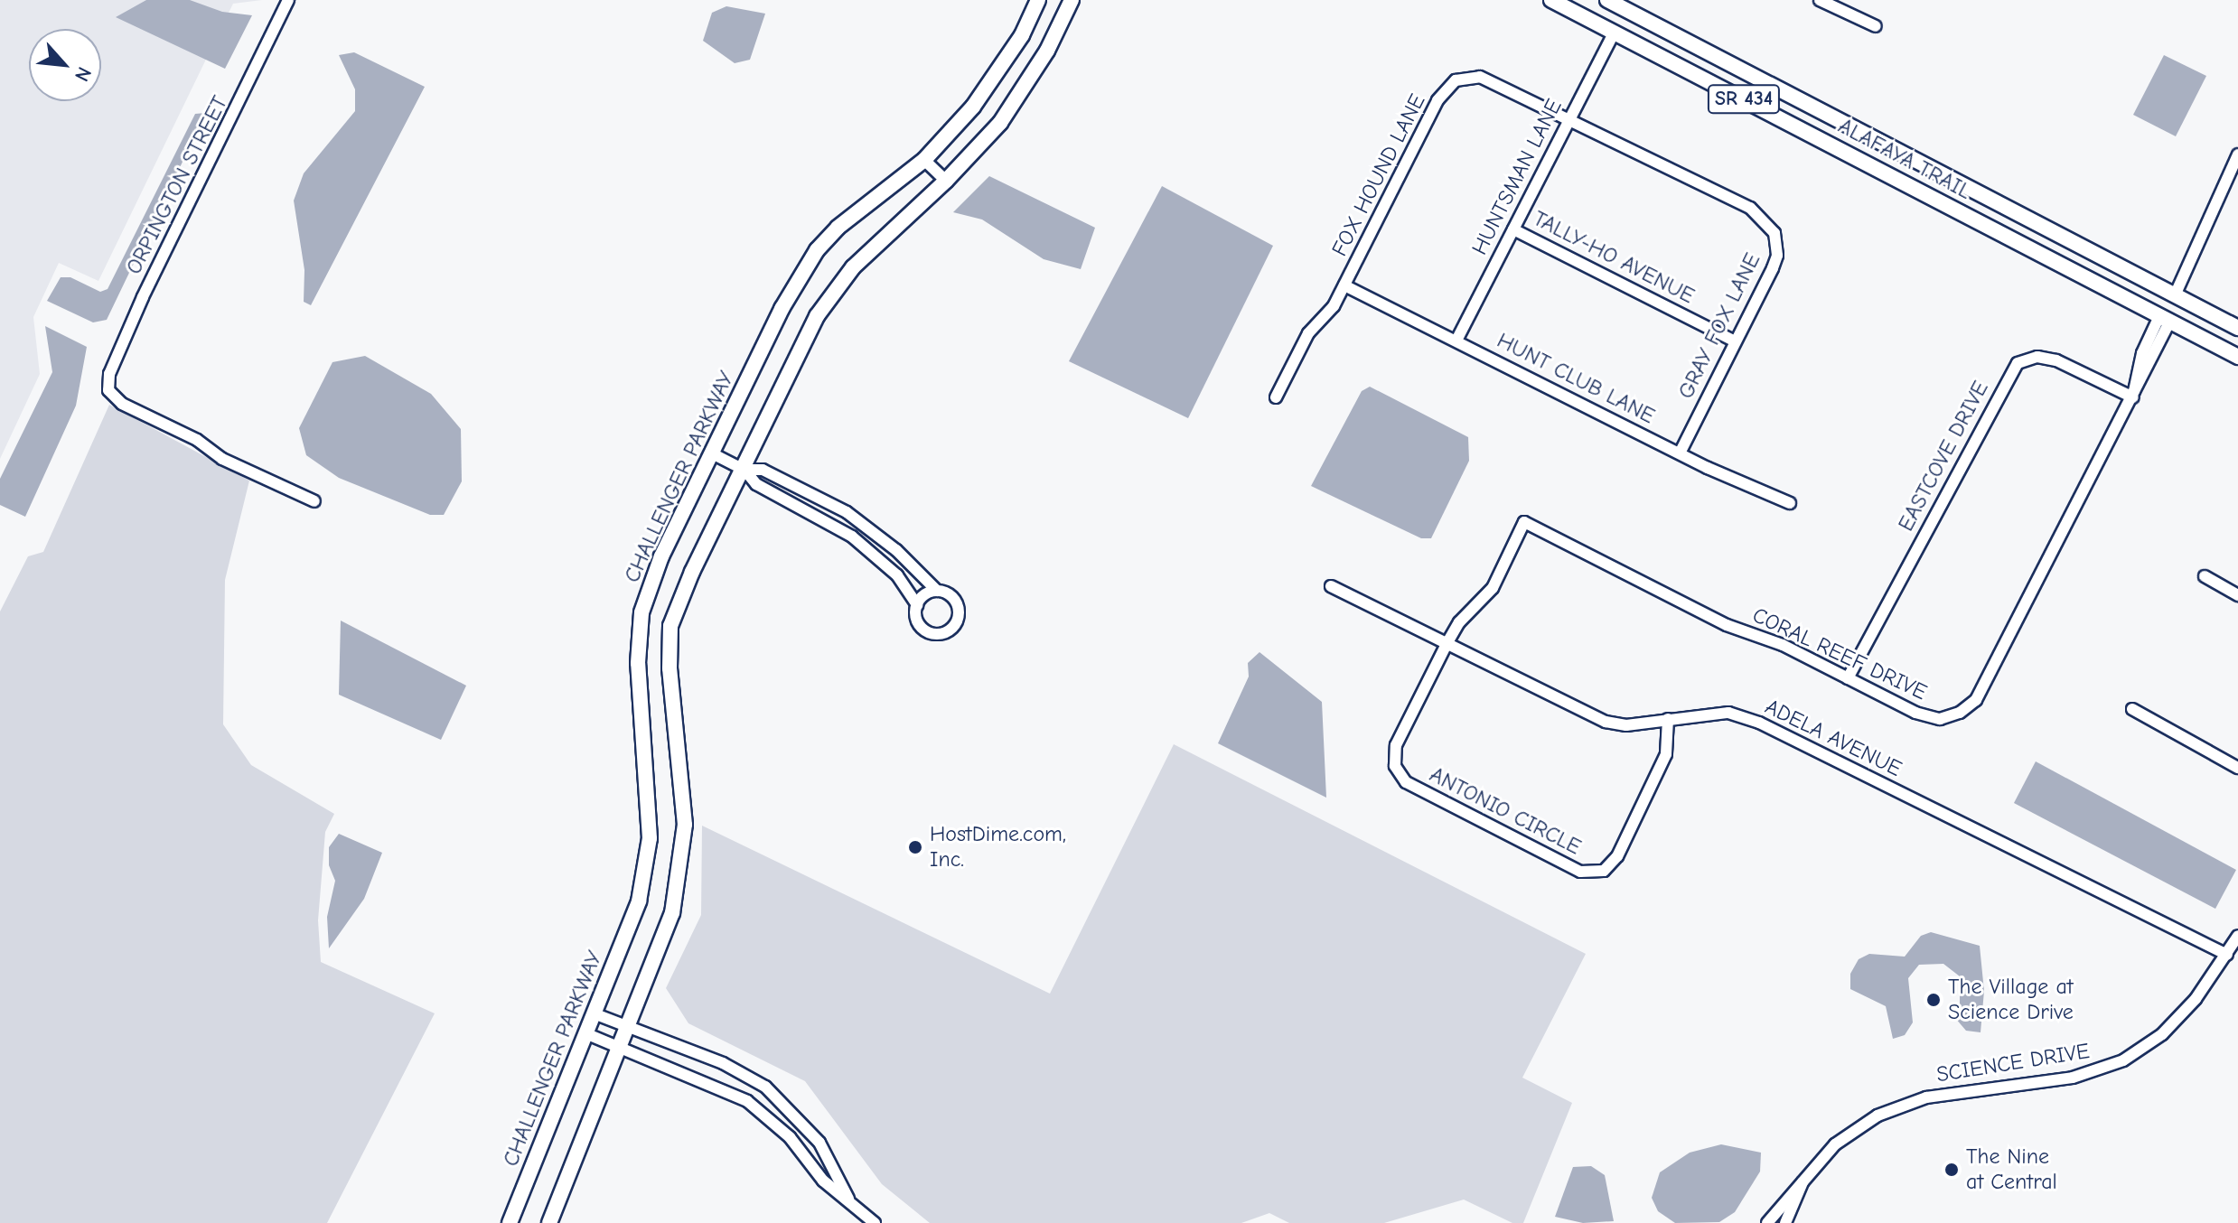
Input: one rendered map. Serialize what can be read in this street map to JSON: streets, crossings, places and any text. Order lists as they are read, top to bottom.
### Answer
{
  "streets": {
    "main road": ["SR 434", "ALAFAYA TRAIL", "CHALLENGER PARKWAY"],
    "street": [
      "FOX HOUND LANE",
      "HUNTSMAN LANE",
      "ORPINGTON STREET",
      "TALLY-HO AVENUE",
      "GRAY FOX LANE",
      "HUNT CLUB LANE",
      "EASTCOVE DRIVE",
      "CORAL REEF DRIVE",
      "ADELA AVENUE",
      "ANTONIO CIRCLE",
      "SCIENCE DRIVE"
    ]
  },
  "crossings": [
    ["ALAFAYA TRAIL", "HUNTSMAN LANE"],
    ["ALAFAYA TRAIL", "CORAL REEF DRIVE"],
    ["FOX HOUND LANE", "HUNTSMAN LANE"],
    ["FOX HOUND LANE", "GRAY FOX LANE"],
    ["FOX HOUND LANE", "HUNT CLUB LANE"],
    ["HUNTSMAN LANE", "TALLY-HO AVENUE"],
    ["HUNTSMAN LANE", "GRAY FOX LANE"],
    ["HUNTSMAN LANE", "HUNT CLUB LANE"],
    ["TALLY-HO AVENUE", "GRAY FOX LANE"],
    ["GRAY FOX LANE", "HUNT CLUB LANE"],
    ["EASTCOVE DRIVE", "CORAL REEF DRIVE"],
    ["CORAL REEF DRIVE", "ANTONIO CIRCLE"],
    ["ADELA AVENUE", "ANTONIO CIRCLE"],
    ["ADELA AVENUE", "SCIENCE DRIVE"]
  ],
  "places": ["HostDime.com, Inc.", "The Village at Science Drive", "The Nine at Central"],
  "north": "bottom right"
}
